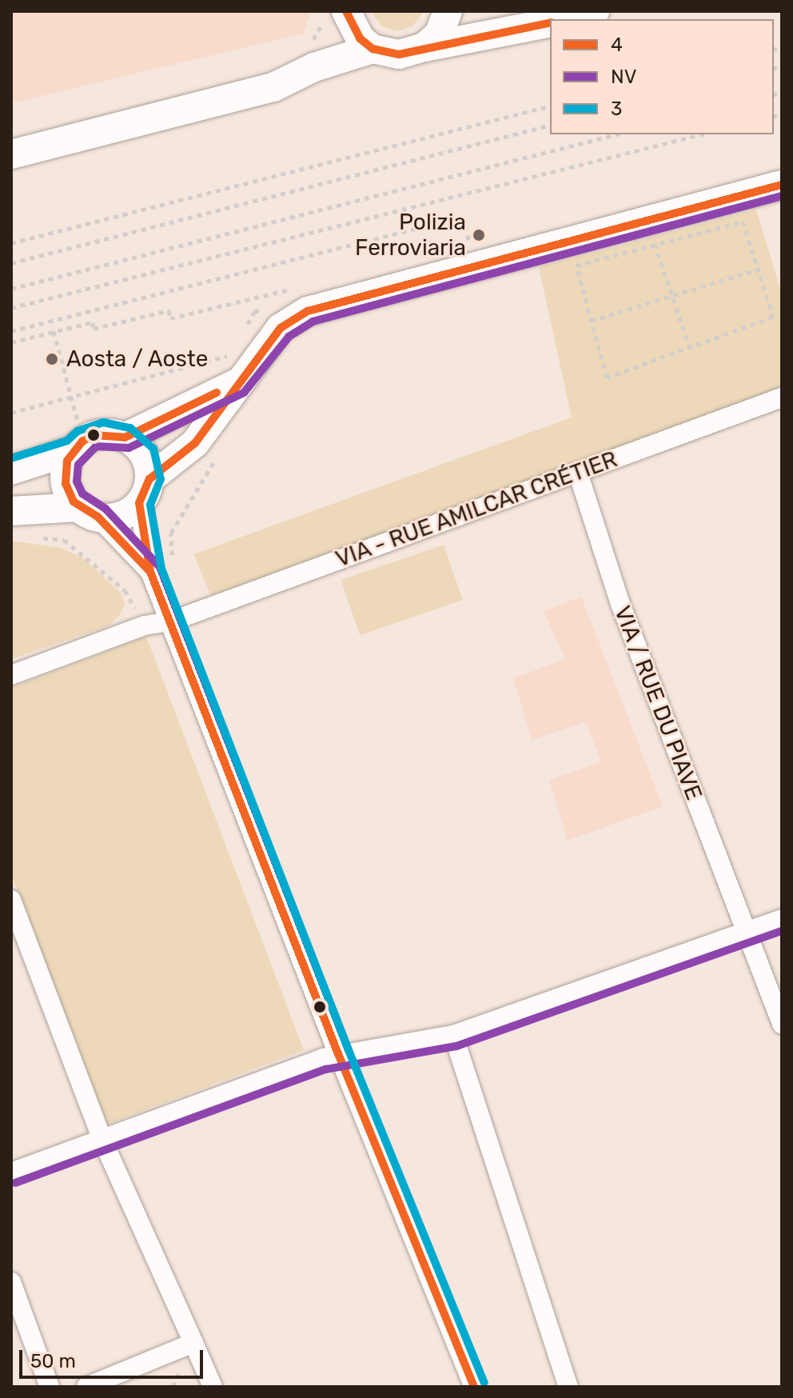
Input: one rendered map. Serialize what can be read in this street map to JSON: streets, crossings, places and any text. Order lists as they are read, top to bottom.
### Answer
{
  "streets": {
    "street": ["VIA - RUE AMILCAR CRÉTIER", "VIA / RUE DU PIAVE"]
  },
  "crossings": [
    ["VIA - RUE AMILCAR CRÉTIER", "VIA / RUE DU PIAVE"]
  ],
  "places": ["Polizia Ferroviaria", "Aosta / Aoste"],
  "lines": ["transit line 4", "transit line NV", "transit line 3"],
  "legend": ["4", "NV", "3"],
  "scale_bar": "50 m"
}
